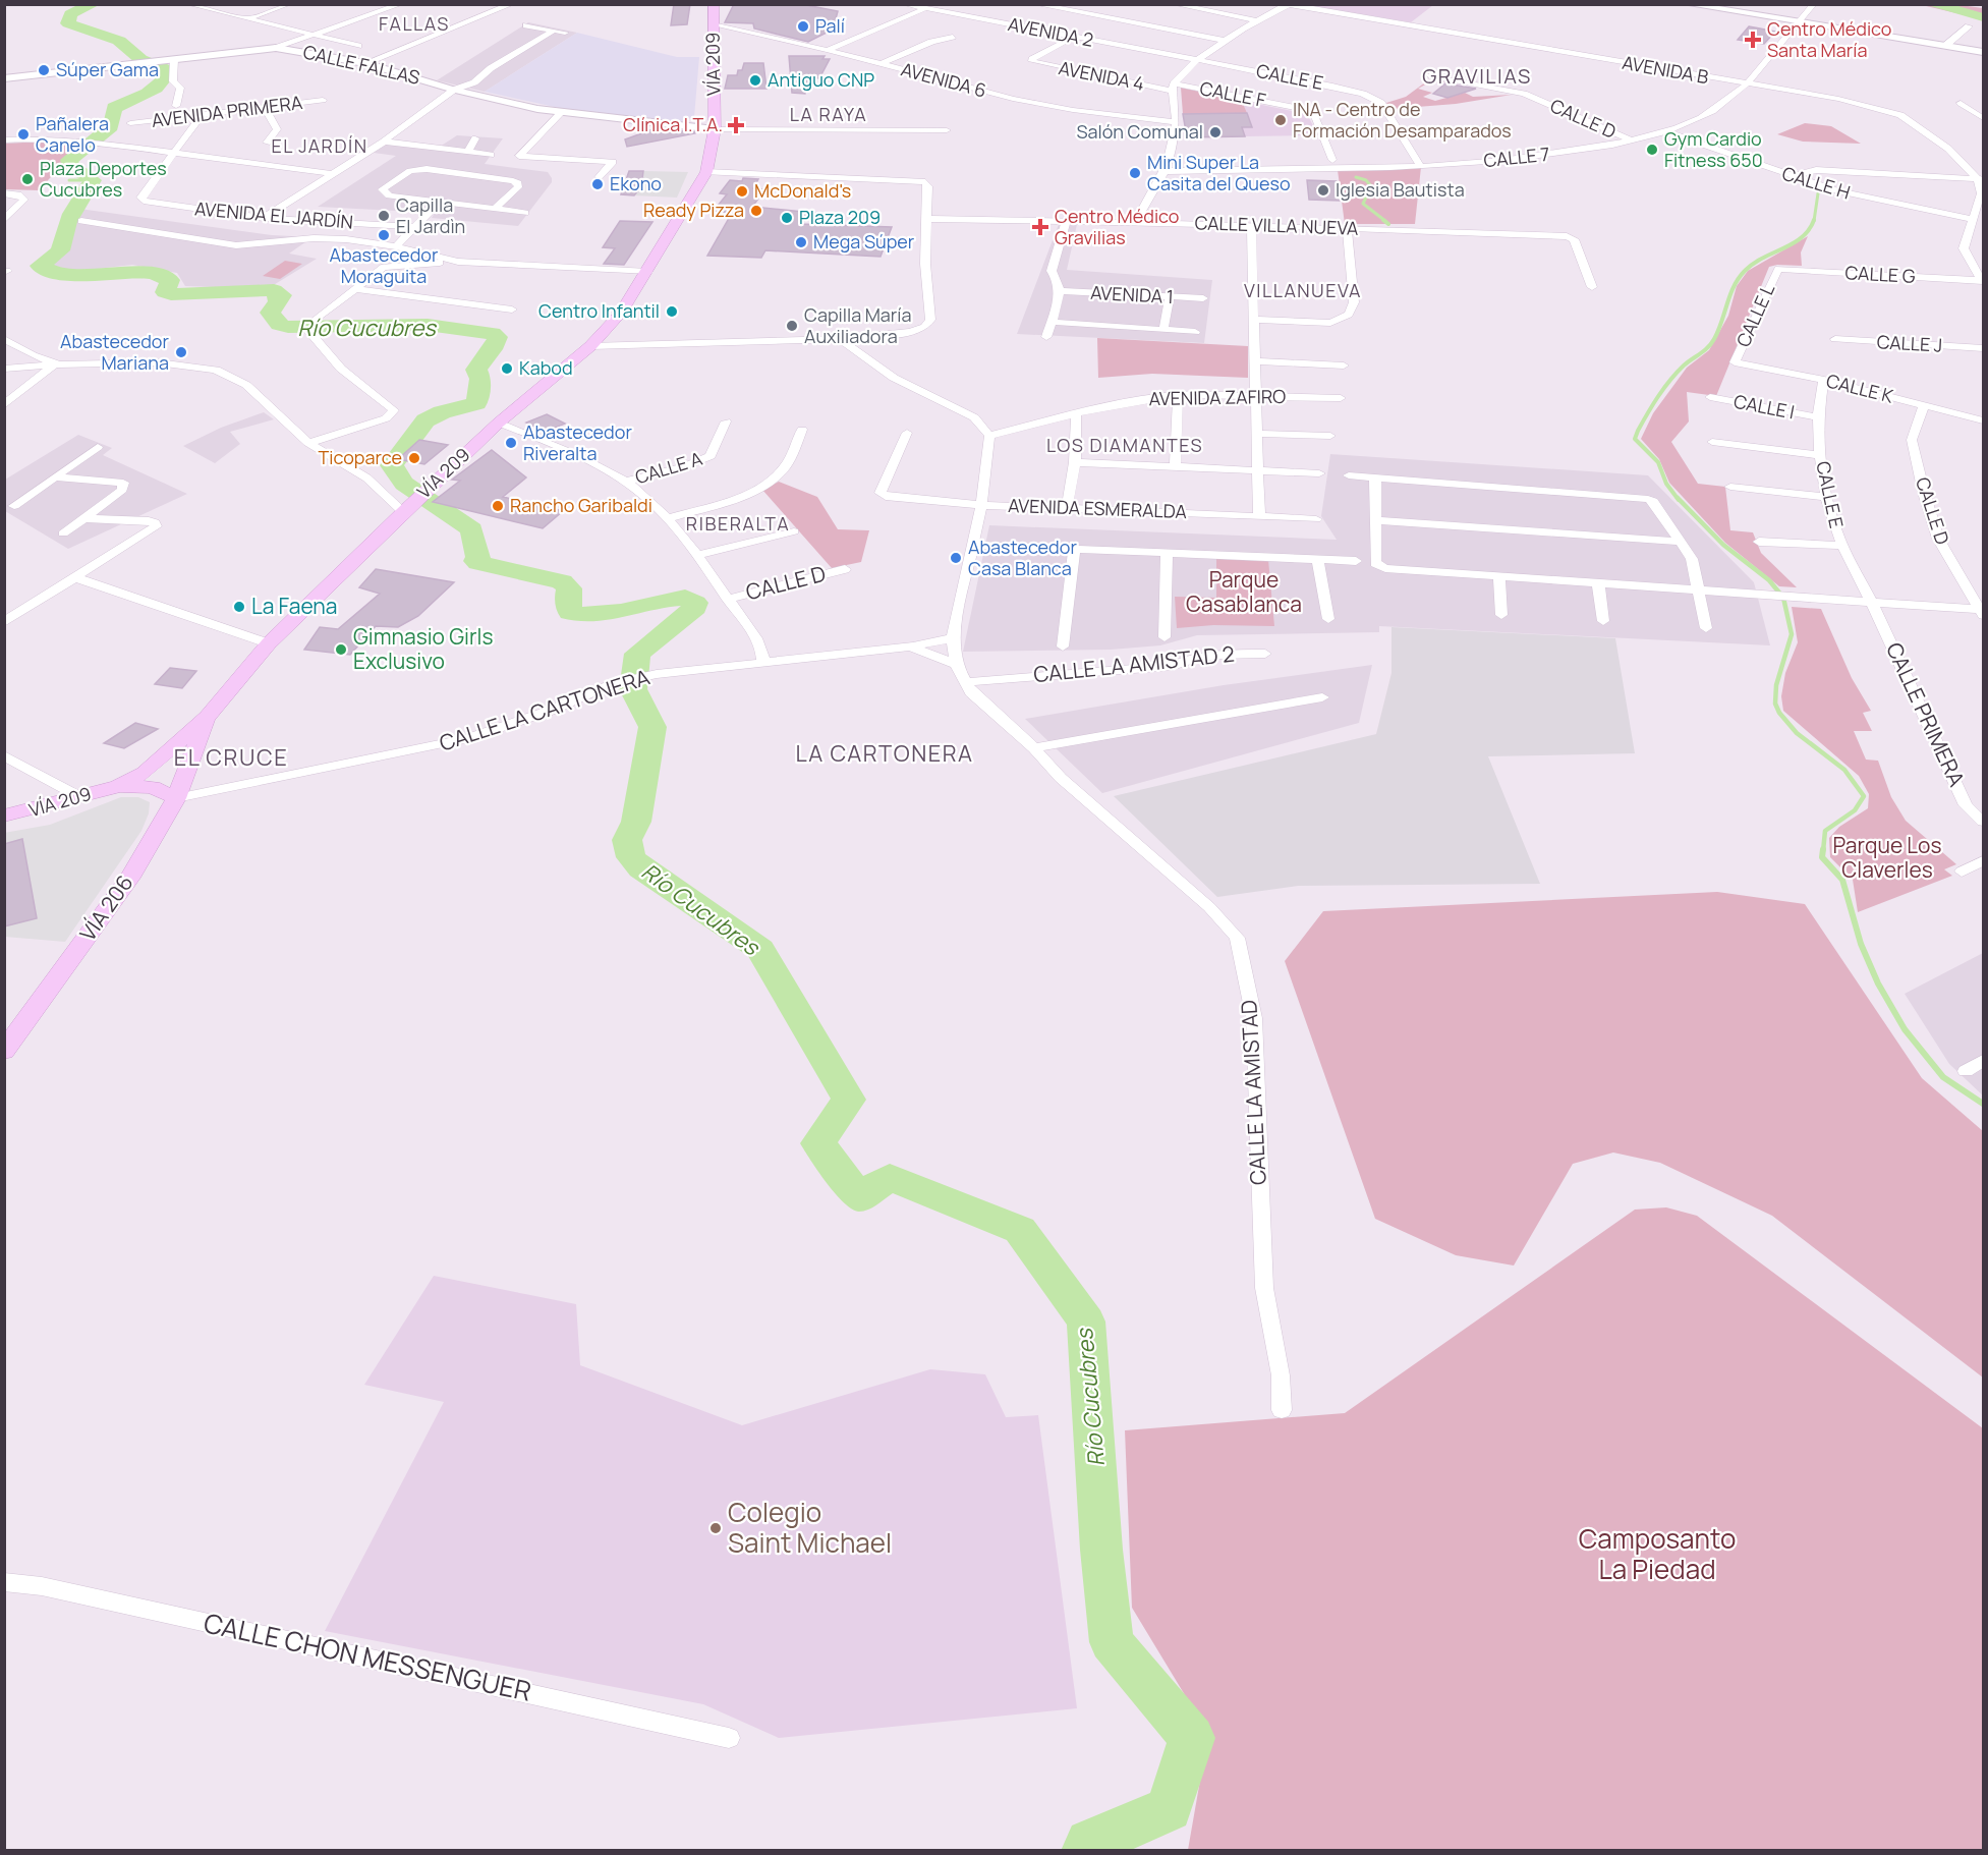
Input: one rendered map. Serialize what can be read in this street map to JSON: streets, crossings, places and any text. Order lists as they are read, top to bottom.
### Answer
{
  "streets": {
    "main road": ["VÍA 209", "VÍA 206"],
    "street": [
      "AVENIDA 2",
      "CALLE FALLAS",
      "AVENIDA B",
      "AVENIDA 4",
      "CALLE E",
      "AVENIDA 6",
      "CALLE F",
      "AVENIDA PRIMERA",
      "CALLE D",
      "CALLE 7",
      "CALLE H",
      "AVENIDA EL JARDÍN",
      "CALLE VILLA NUEVA",
      "CALLE G",
      "AVENIDA 1",
      "CALLE L",
      "CALLE J",
      "CALLE K",
      "AVENIDA ZAFIRO",
      "CALLE I",
      "CALLE A",
      "AVENIDA ESMERALDA",
      "CALLE LA AMISTAD 2",
      "CALLE LA CARTONERA",
      "CALLE PRIMERA",
      "CALLE LA AMISTAD",
      "CALLE CHON MESSENGUER"
    ]
  },
  "crossings": [
    ["AVENIDA 2", "AVENIDA 4"],
    ["AVENIDA 2", "CALLE E"],
    ["VÍA 209", "CALLE FALLAS"],
    ["VÍA 209", "AVENIDA 6"],
    ["VÍA 209", "VÍA 206"],
    ["AVENIDA B", "CALLE 7"],
    ["AVENIDA 4", "CALLE F"],
    ["CALLE E", "CALLE 7"],
    ["CALLE E", "CALLE K"],
    ["CALLE E", "CALLE I"],
    ["CALLE E", "CALLE PRIMERA"],
    ["AVENIDA PRIMERA", "AVENIDA EL JARDÍN"],
    ["CALLE D", "CALLE 7"],
    ["CALLE D", "CALLE K"],
    ["CALLE 7", "CALLE H"],
    ["CALLE G", "CALLE L"],
    ["CALLE L", "CALLE K"],
    ["AVENIDA ZAFIRO", "CALLE LA AMISTAD"],
    ["AVENIDA ESMERALDA", "CALLE LA AMISTAD"],
    ["CALLE LA AMISTAD 2", "CALLE LA AMISTAD"],
    ["CALLE LA CARTONERA", "VÍA 206"],
    ["CALLE LA CARTONERA", "CALLE LA AMISTAD"]
  ],
  "districts": [
    "FALLAS",
    "GRAVILIAS",
    "LA RAYA",
    "EL JARDÍN",
    "VILLANUEVA",
    "LOS DIAMANTES",
    "RIBERALTA",
    "LA CARTONERA",
    "EL CRUCE"
  ],
  "water": ["Río Cucubres"],
  "parks": ["Parque Casablanca", "Parque Los Claverles", "Camposanto La Piedad"],
  "places": {
    "other": [
      "Palí",
      "Súper Gama",
      "Antiguo CNP",
      "INA - Centro de Formación Desamparados",
      "Salón Comunal",
      "Pañalera Canelo",
      "Gym Cardio Fitness 650",
      "Mini Super La Casita del Queso",
      "Plaza Deportes Cucubres",
      "Ekono",
      "Iglesia Bautista",
      "McDonald's",
      "Ready Pizza",
      "Capilla El Jardìn",
      "Plaza 209",
      "Abastecedor Moraguita",
      "Mega Súper",
      "Centro Infantil",
      "Capilla María Auxiliadora",
      "Abastecedor Mariana",
      "Kabod",
      "Abastecedor Riveralta",
      "Ticoparce",
      "Rancho Garibaldi",
      "Abastecedor Casa Blanca",
      "La Faena",
      "Gimnasio Girls Exclusivo",
      "Colegio Saint Michael"
    ],
    "health": ["Centro Médico Santa María", "Clínica I.T.A.", "Centro Médico Gravilias"]
  }
}
